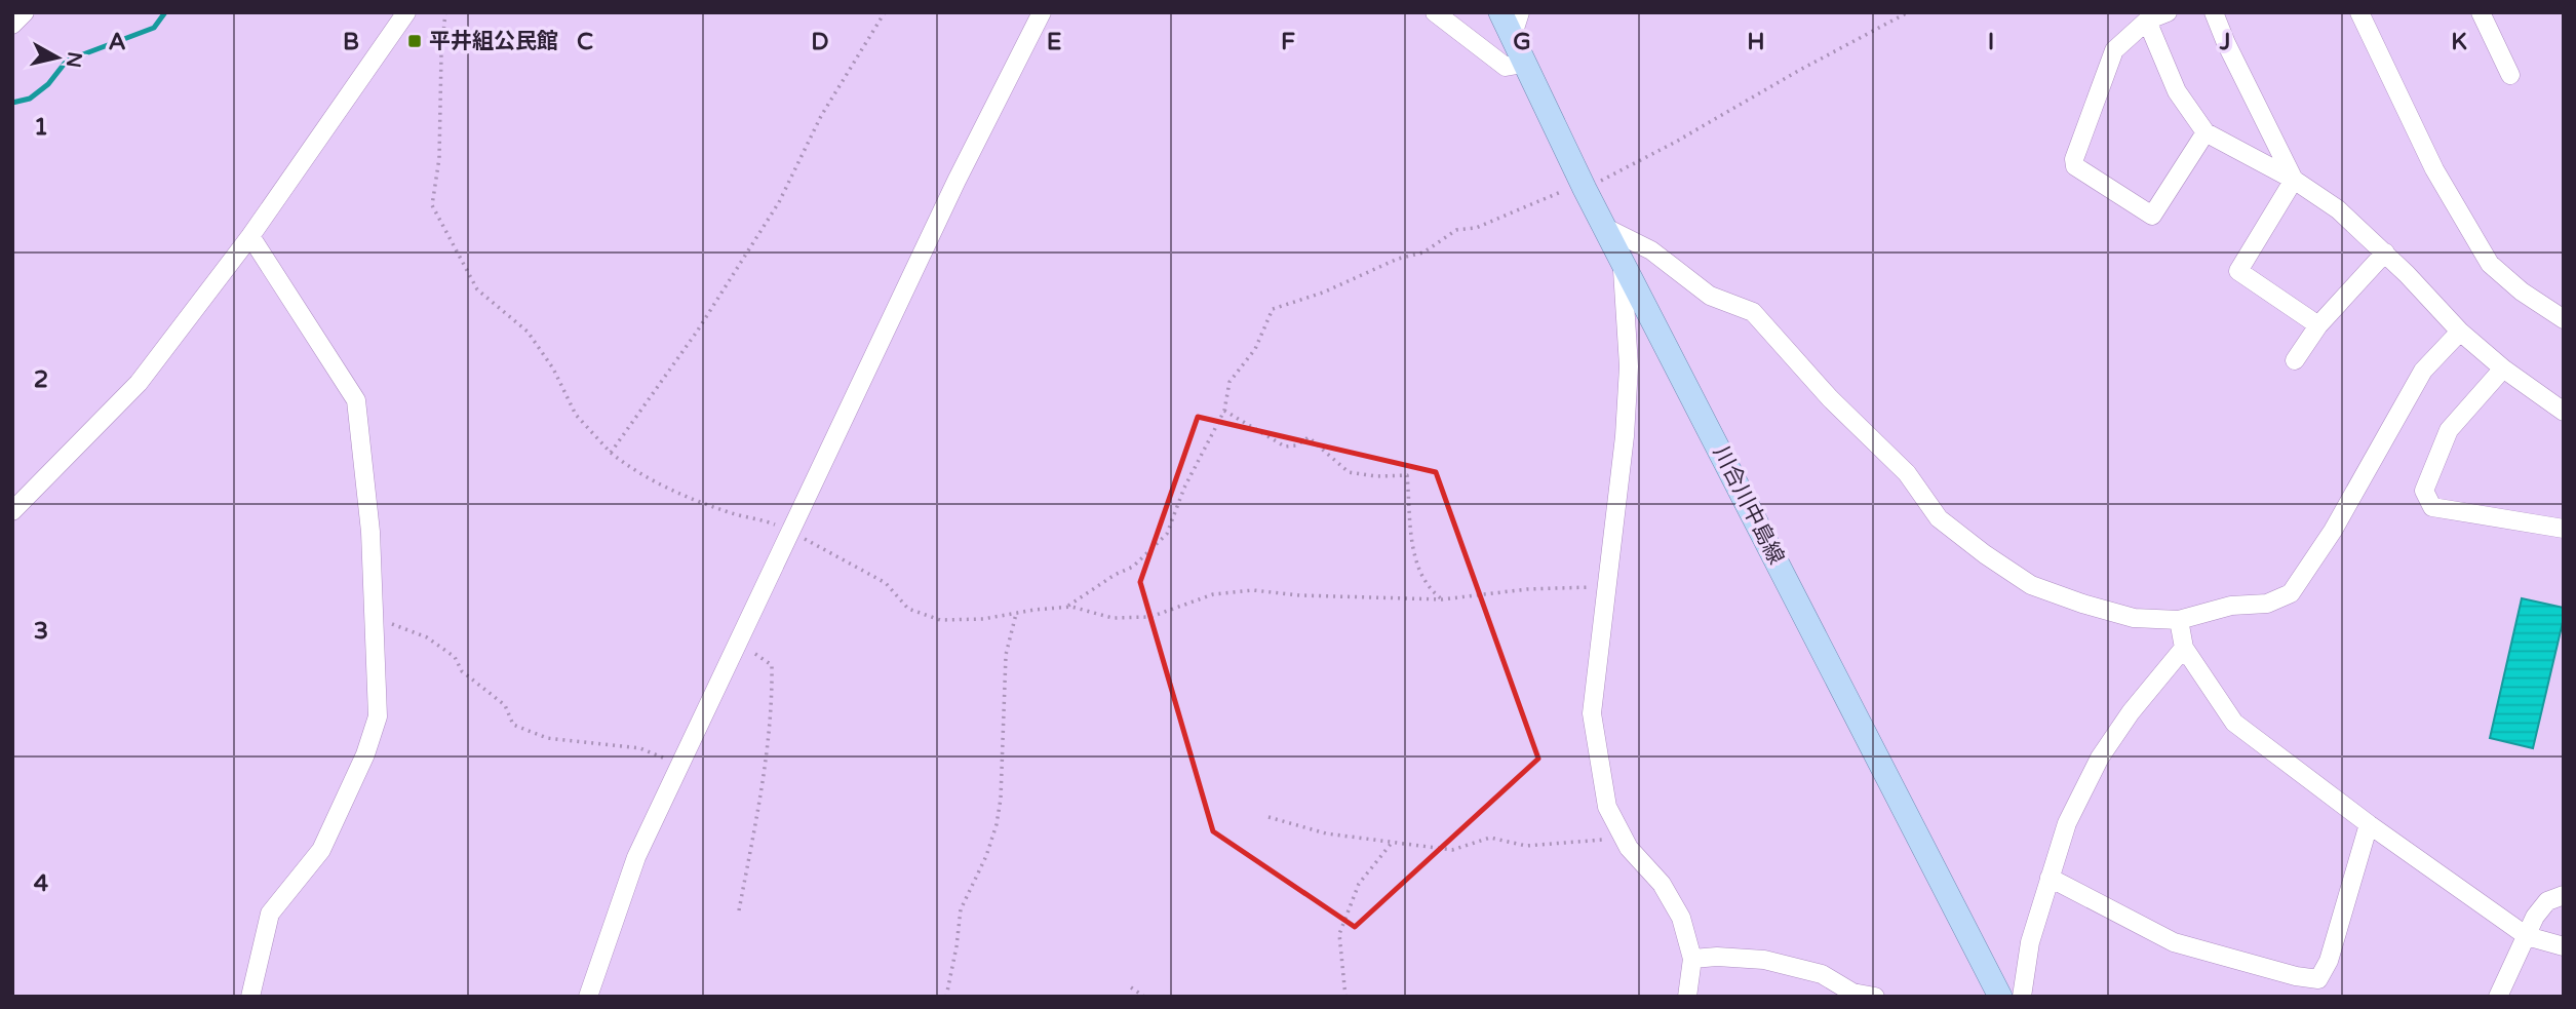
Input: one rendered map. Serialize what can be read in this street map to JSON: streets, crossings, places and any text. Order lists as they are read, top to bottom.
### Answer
{
  "streets": {
    "main road": ["川合川中島線"]
  },
  "places": {
    "transit": ["平井組公民館"]
  },
  "north": "right",
  "grid": {
    "columns": [
      "A",
      "B",
      "C",
      "D",
      "E",
      "F",
      "G",
      "H",
      "I",
      "J",
      "K"
    ],
    "rows": [
      "1",
      "2",
      "3",
      "4"
    ]
  }
}
